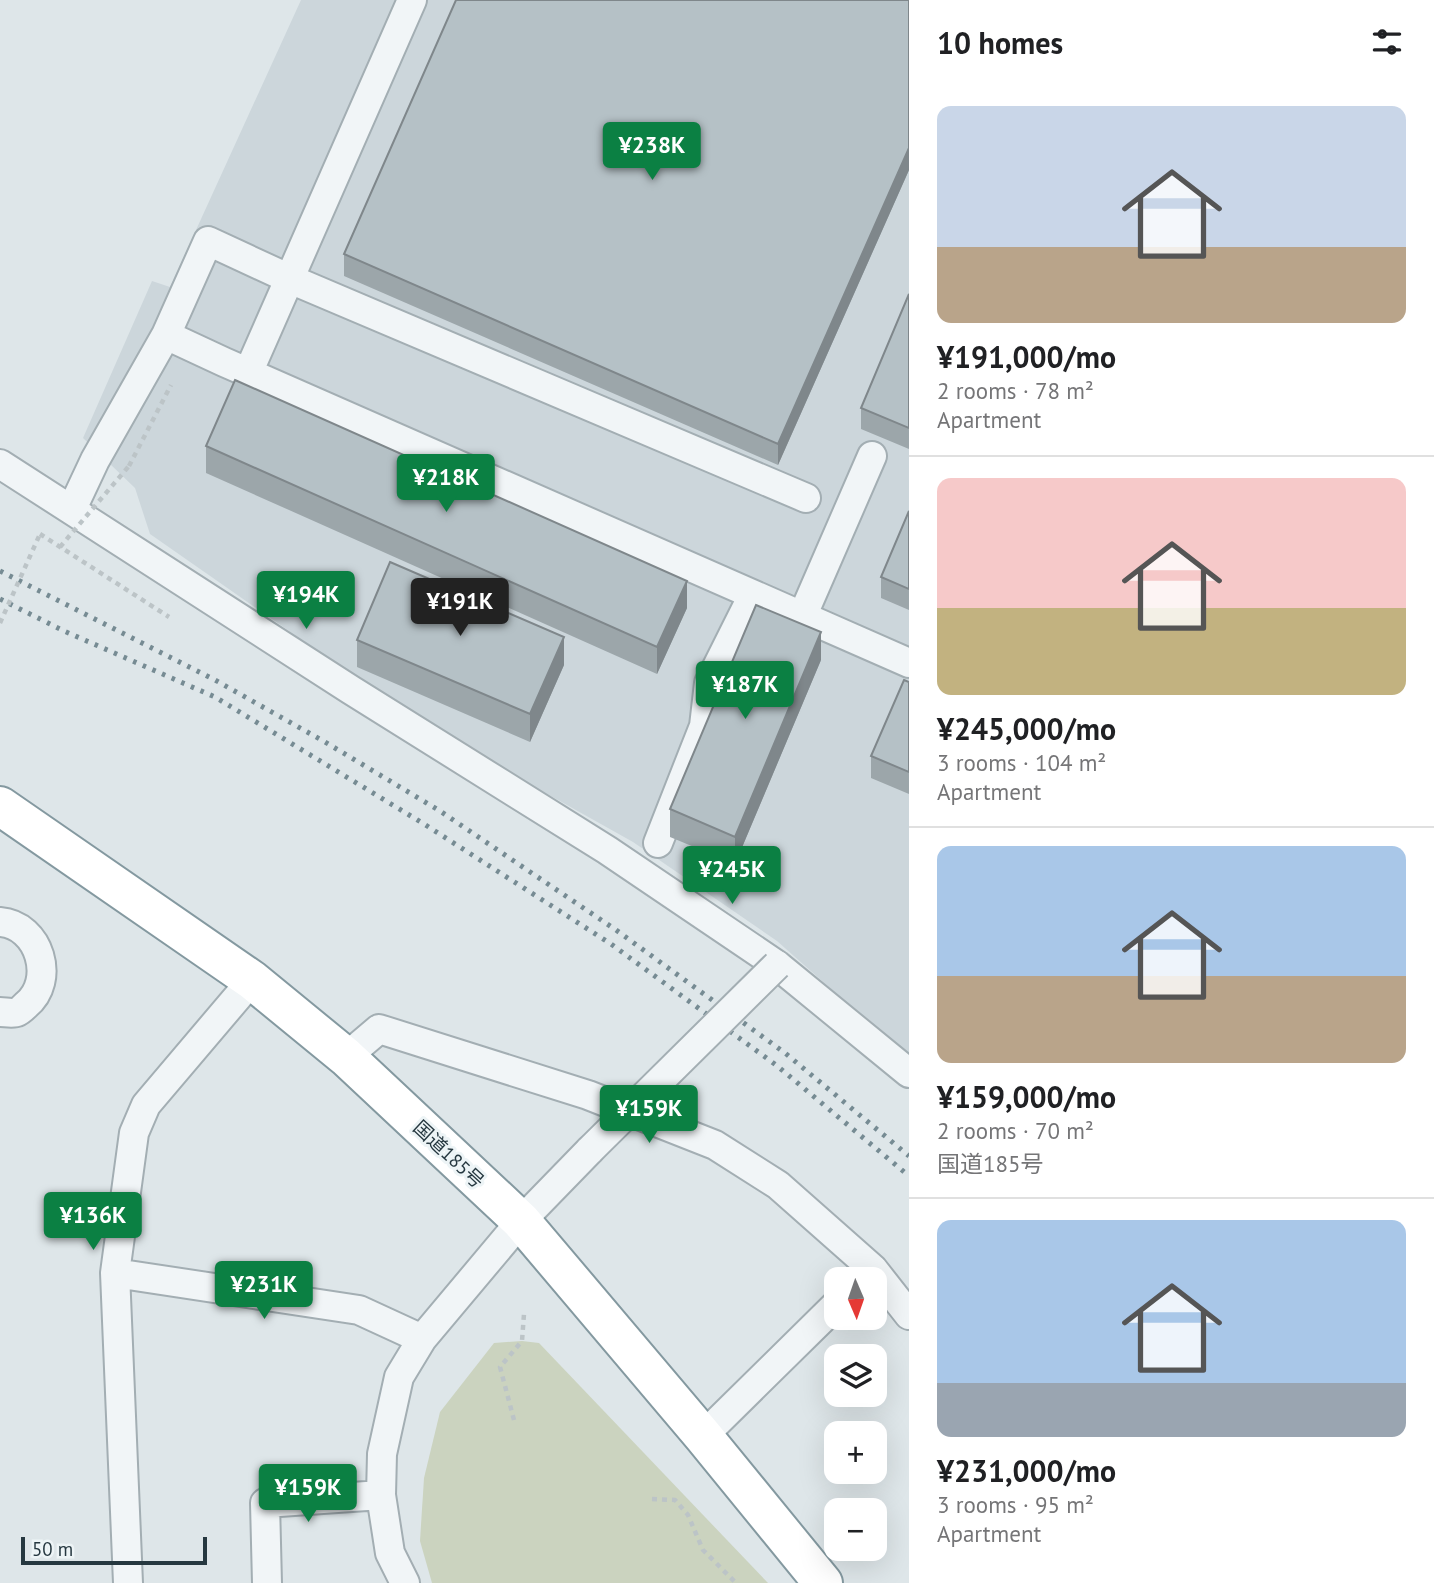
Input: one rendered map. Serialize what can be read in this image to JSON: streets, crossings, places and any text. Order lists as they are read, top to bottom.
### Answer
{
  "streets": {
    "highway": ["国道185号"]
  },
  "scale_bar": "50 m",
  "north": "bottom",
  "page": {
    "heading": "10 homes",
    "list": [
      {
        "name": "¥191,000/mo",
        "note": "2 rooms · 78 m² · Apartment"
      },
      {
        "name": "¥245,000/mo",
        "note": "3 rooms · 104 m² · Apartment"
      },
      {
        "name": "¥159,000/mo",
        "note": "2 rooms · 70 m² · 国道185号"
      },
      {
        "name": "¥231,000/mo",
        "note": "3 rooms · 95 m² · Apartment"
      }
    ],
    "price": [
      "¥238K",
      "¥218K",
      "¥194K",
      "¥191K",
      "¥187K",
      "¥245K",
      "¥159K",
      "¥136K",
      "¥231K",
      "¥159K"
    ],
    "map_buttons": ["+", "−"],
    "scale": "50 m"
  }
}
